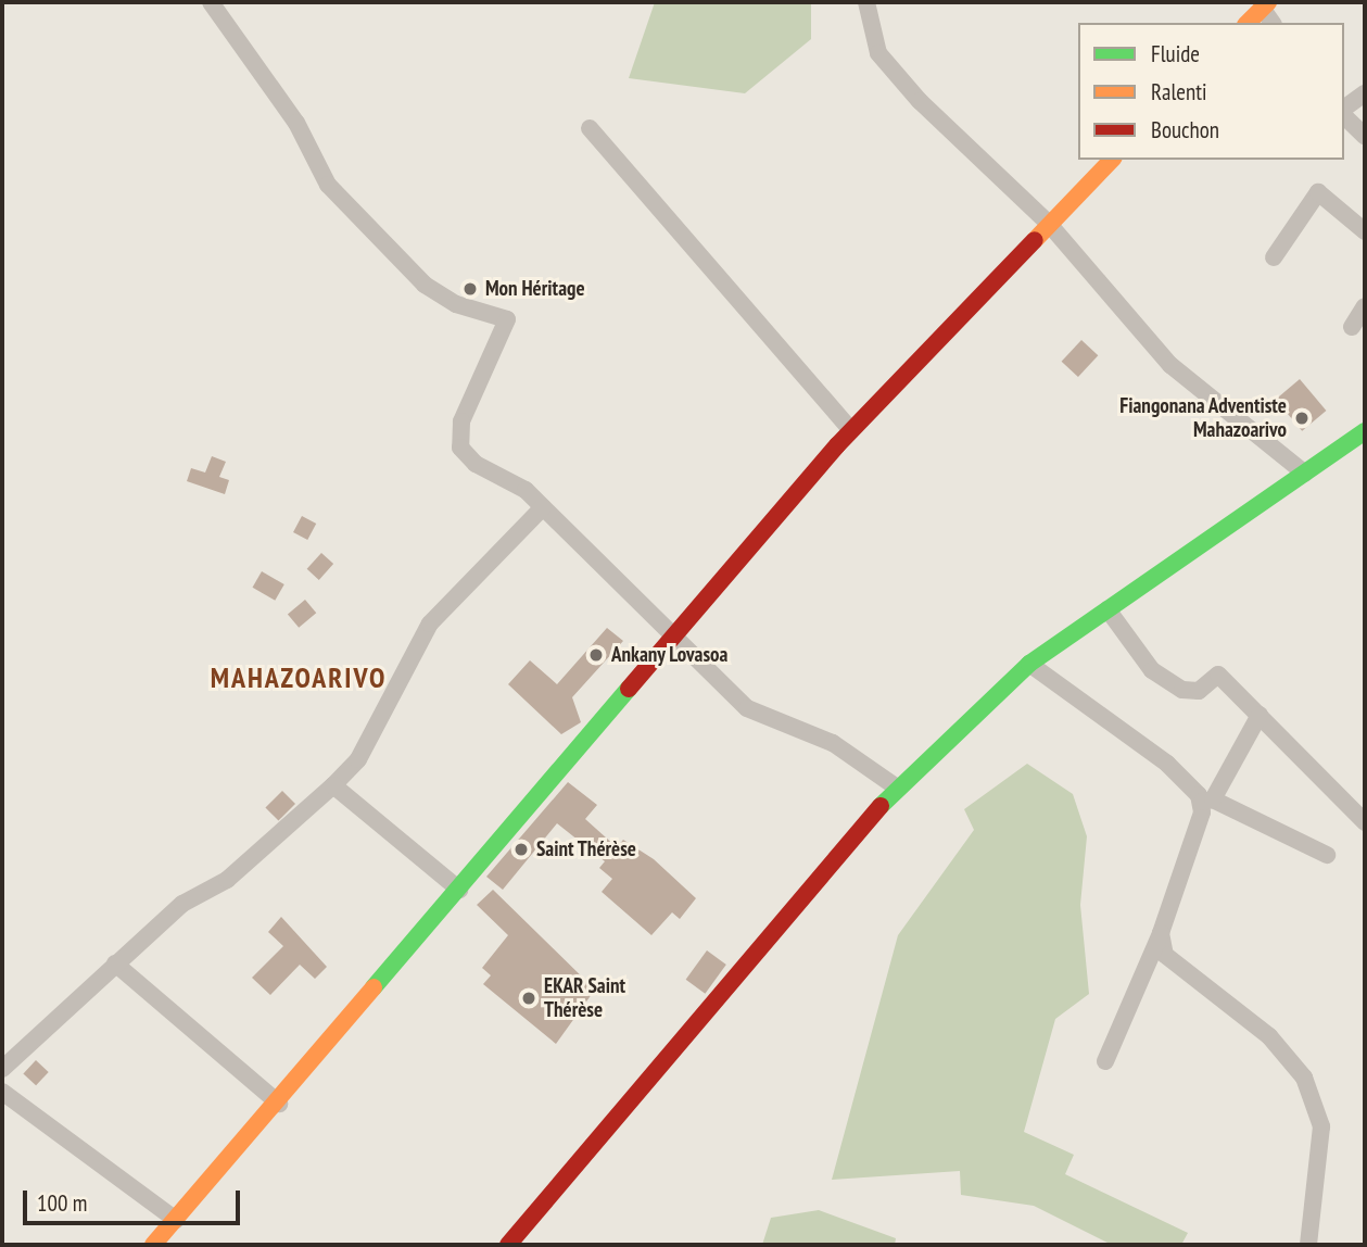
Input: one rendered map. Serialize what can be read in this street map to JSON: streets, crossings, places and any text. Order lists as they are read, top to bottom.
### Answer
{
  "districts": ["MAHAZOARIVO"],
  "places": [
    "Mon Héritage",
    "Fiangonana Adventiste Mahazoarivo",
    "Ankany Lovasoa",
    "Saint Thérèse",
    "EKAR Saint Thérèse"
  ],
  "legend": ["Fluide", "Ralenti", "Bouchon"],
  "scale_bar": "100 m"
}
